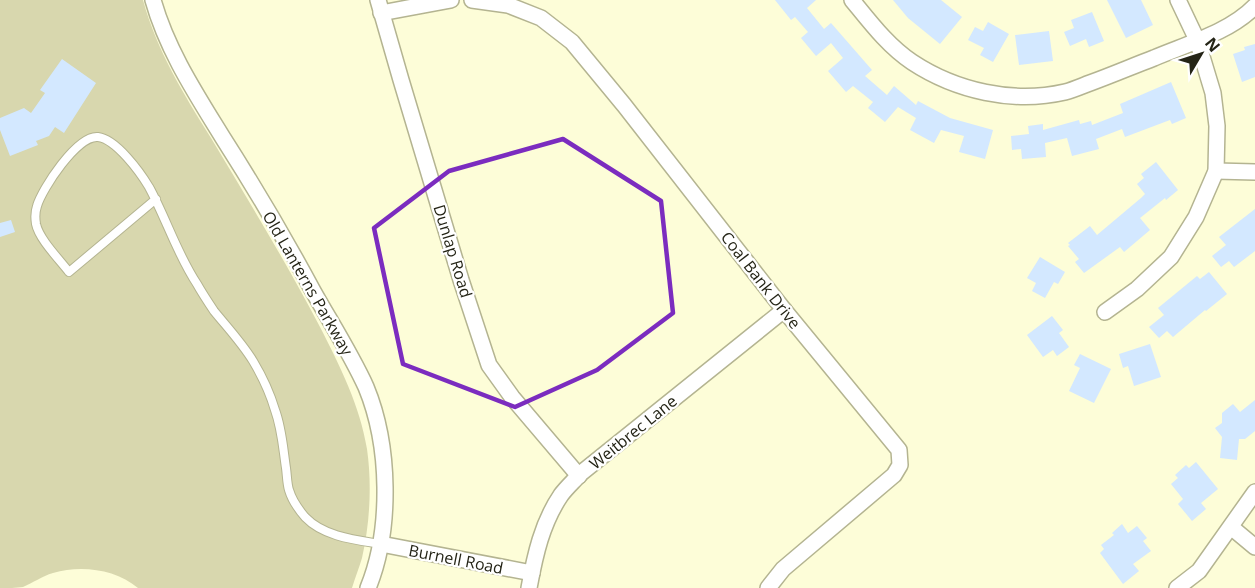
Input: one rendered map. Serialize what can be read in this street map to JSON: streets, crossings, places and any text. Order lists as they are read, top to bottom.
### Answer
{
  "streets": {
    "street": [
      "Dunlap Road",
      "Coal Bank Drive",
      "Old Lanterns Parkway",
      "Weitbrec Lane",
      "Burnell Road"
    ]
  },
  "crossings": [
    ["Dunlap Road", "Weitbrec Lane"],
    ["Coal Bank Drive", "Weitbrec Lane"],
    ["Old Lanterns Parkway", "Burnell Road"],
    ["Weitbrec Lane", "Burnell Road"]
  ],
  "north": "top right"
}
